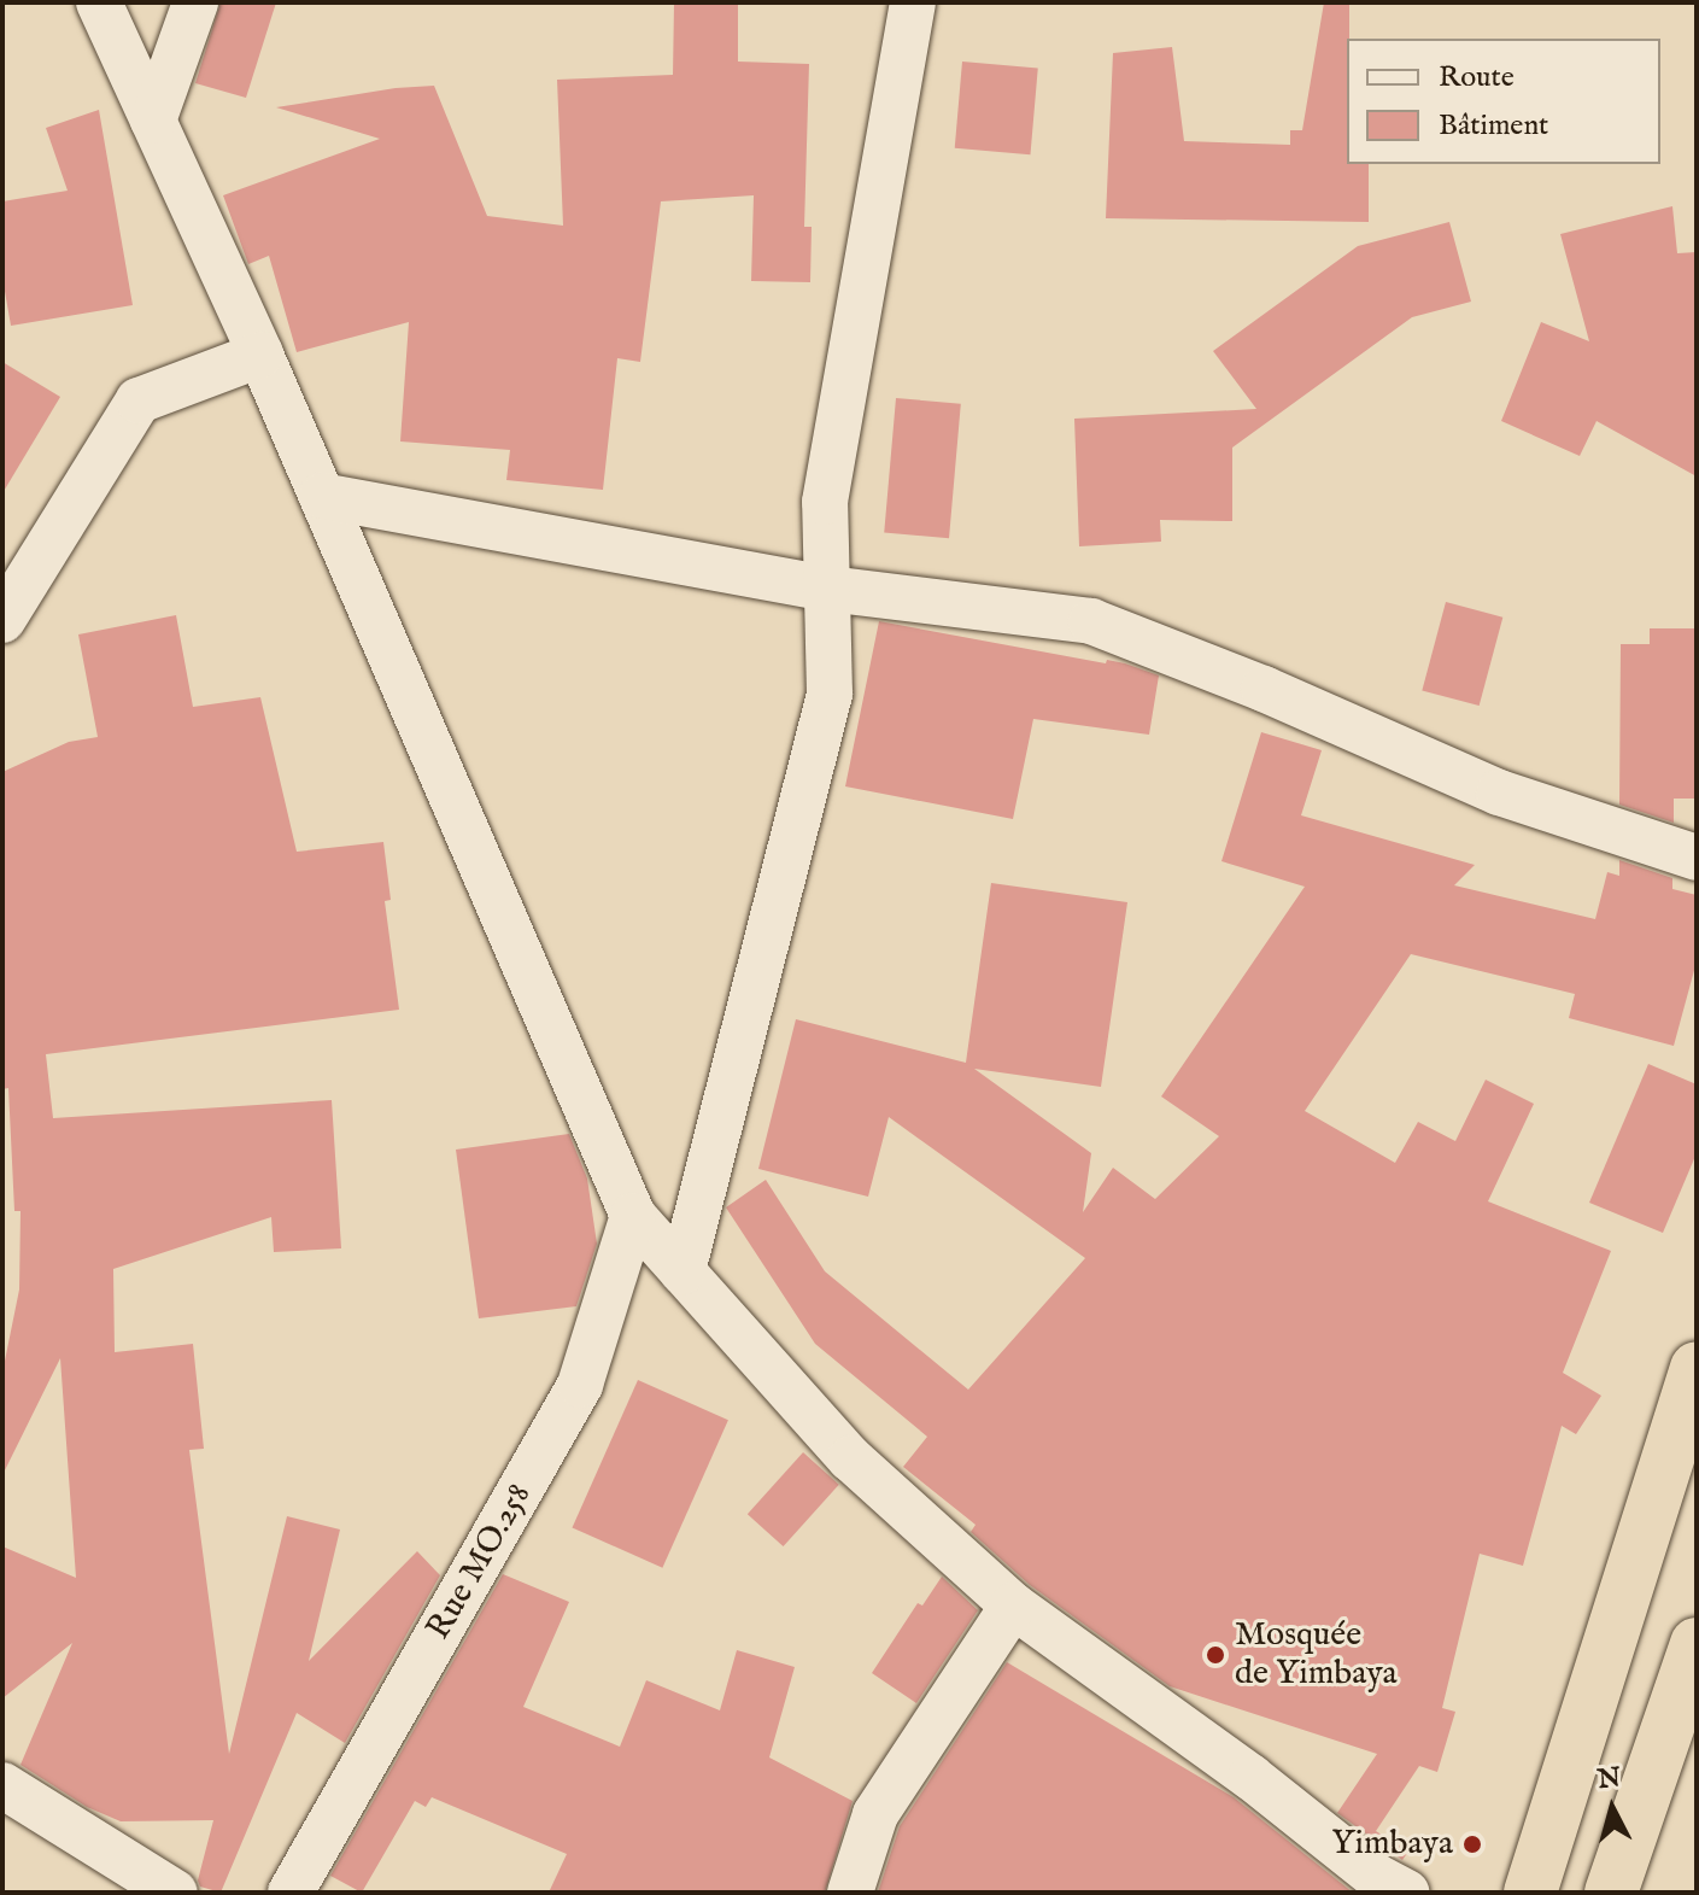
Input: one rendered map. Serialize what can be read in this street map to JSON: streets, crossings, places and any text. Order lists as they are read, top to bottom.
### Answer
{
  "streets": {
    "street": ["Rue MO.258"]
  },
  "places": ["Mosquée de Yimbaya", "Yimbaya"],
  "legend": ["Route", "Bâtiment"],
  "north": "top"
}
